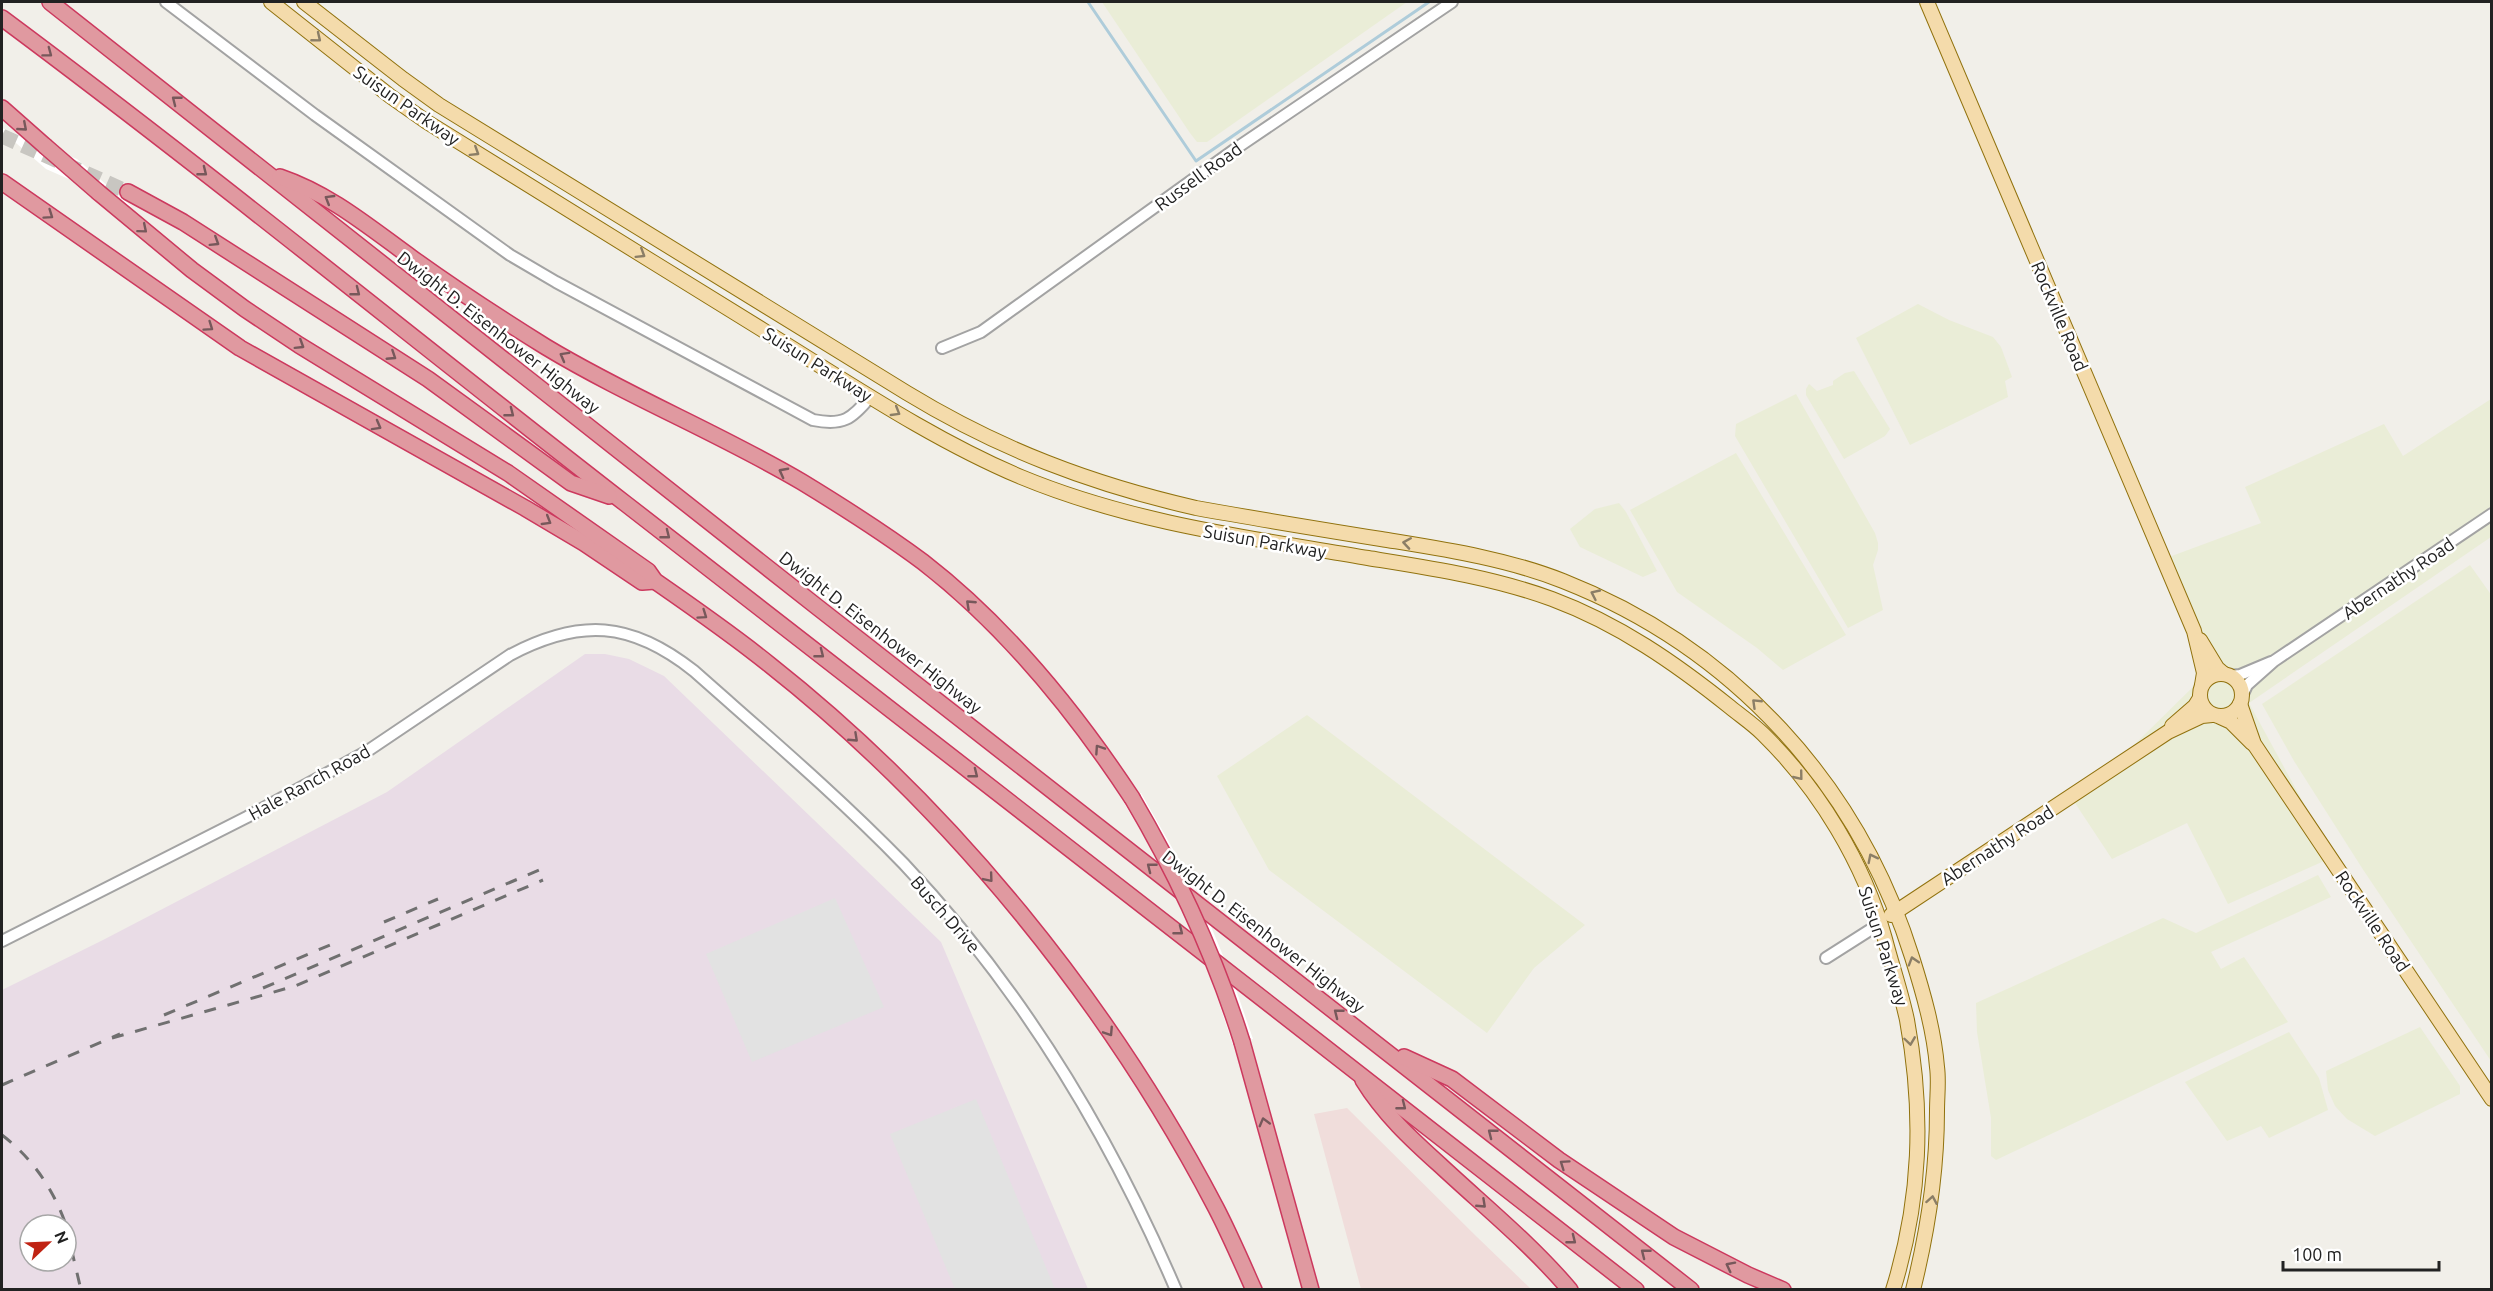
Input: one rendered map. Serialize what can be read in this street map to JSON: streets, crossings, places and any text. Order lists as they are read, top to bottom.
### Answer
{
  "streets": {
    "highway": ["Dwight D. Eisenhower Highway"],
    "main road": ["Suisun Parkway", "Rockville Road", "Abernathy Road"],
    "street": ["Russell Road", "Hale Ranch Road", "Busch Drive"]
  },
  "crossings": [
    ["Suisun Parkway", "Abernathy Road"],
    ["Rockville Road", "Abernathy Road"],
    ["Hale Ranch Road", "Busch Drive"]
  ],
  "scale_bar": "100 m",
  "north": "top right"
}
